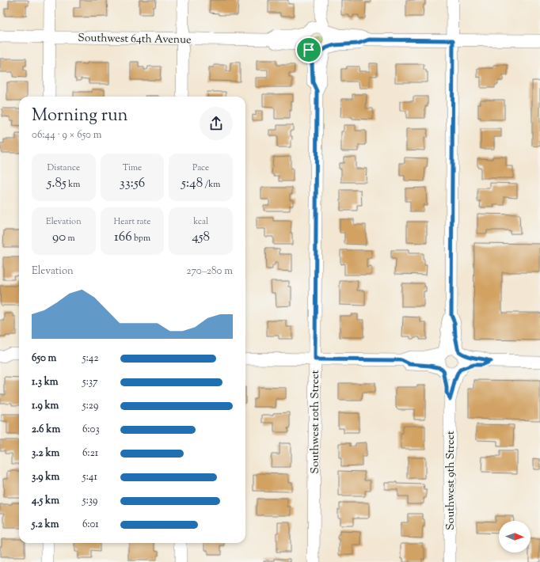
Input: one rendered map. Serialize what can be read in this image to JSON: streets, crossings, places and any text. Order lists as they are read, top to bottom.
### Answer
{
  "streets": {
    "street": ["Southwest 64th Avenue", "Southwest 10th Street", "Southwest 9th Street"]
  },
  "crossings": [
    ["Southwest 64th Avenue", "Southwest 10th Street"]
  ],
  "north": "right",
  "page": {
    "heading": ["Morning run", "06:44 · 9 × 650 m"],
    "stats": [
      ["Distance", "5.85 km"],
      ["Time", "33:56"],
      ["Pace", "5:48 /km"],
      ["Elevation", "90 m"],
      ["Heart rate", "166 bpm"],
      ["kcal", "458"]
    ],
    "chart": ["Elevation", "270–280 m"],
    "list": [
      {
        "name": "650 m",
        "note": "5:42"
      },
      {
        "name": "1.3 km",
        "note": "5:37"
      },
      {
        "name": "1.9 km",
        "note": "5:29"
      },
      {
        "name": "2.6 km",
        "note": "6:03"
      },
      {
        "name": "3.2 km",
        "note": "6:21"
      },
      {
        "name": "3.9 km",
        "note": "5:41"
      },
      {
        "name": "4.5 km",
        "note": "5:39"
      },
      {
        "name": "5.2 km",
        "note": "6:01"
      }
    ]
  }
}
